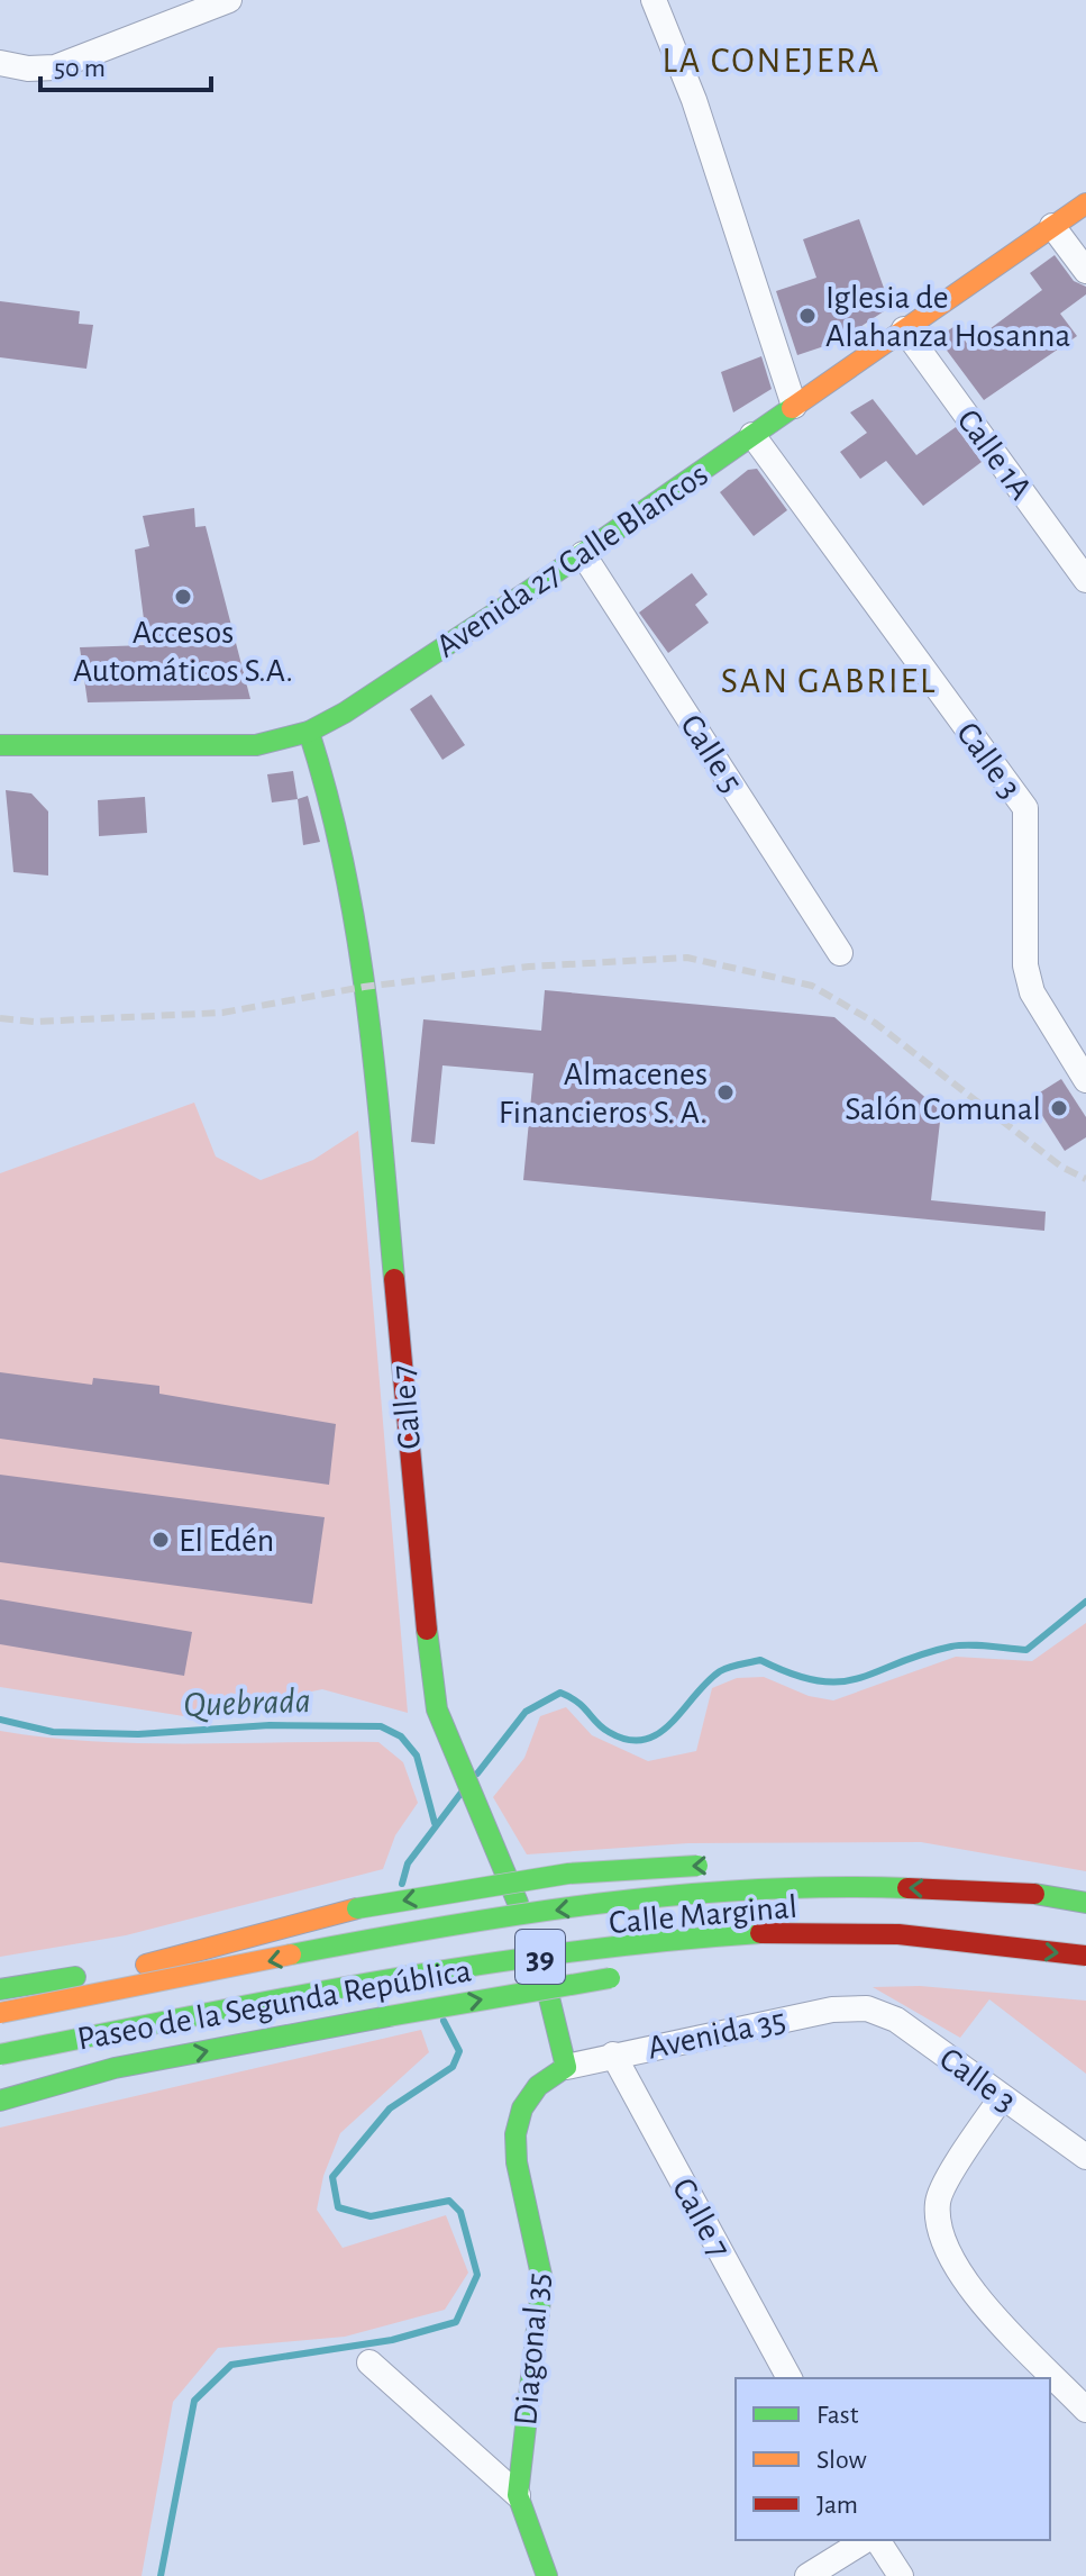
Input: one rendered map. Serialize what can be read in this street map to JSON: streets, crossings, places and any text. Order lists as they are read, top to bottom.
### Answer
{
  "streets": {
    "main road": [
      "Avenida 27 Calle Blancos",
      "Calle 7",
      "39",
      "Paseo de la Segunda República",
      "Diagonal 35"
    ],
    "street": [
      "Calle 1A",
      "Calle 5",
      "Calle 3",
      "Calle Marginal",
      "Avenida 35"
    ]
  },
  "crossings": [
    ["Calle 1A", "Avenida 27 Calle Blancos"],
    ["Avenida 27 Calle Blancos", "Calle 5"],
    ["Avenida 27 Calle Blancos", "Calle 3"],
    ["Avenida 27 Calle Blancos", "Calle 7"],
    ["Calle 3", "Avenida 35"],
    ["Calle 7", "Calle Marginal"],
    ["Calle 7", "Avenida 35"],
    ["Calle 7", "Diagonal 35"],
    ["Avenida 35", "Diagonal 35"]
  ],
  "districts": ["LA CONEJERA", "SAN GABRIEL"],
  "water": ["Quebrada"],
  "places": [
    "Iglesia de Alahanza Hosanna",
    "Accesos Automáticos S.A.",
    "Almacenes Financieros S. A.",
    "Salón Comunal",
    "El Edén"
  ],
  "legend": ["Fast", "Slow", "Jam"],
  "scale_bar": "50 m"
}
